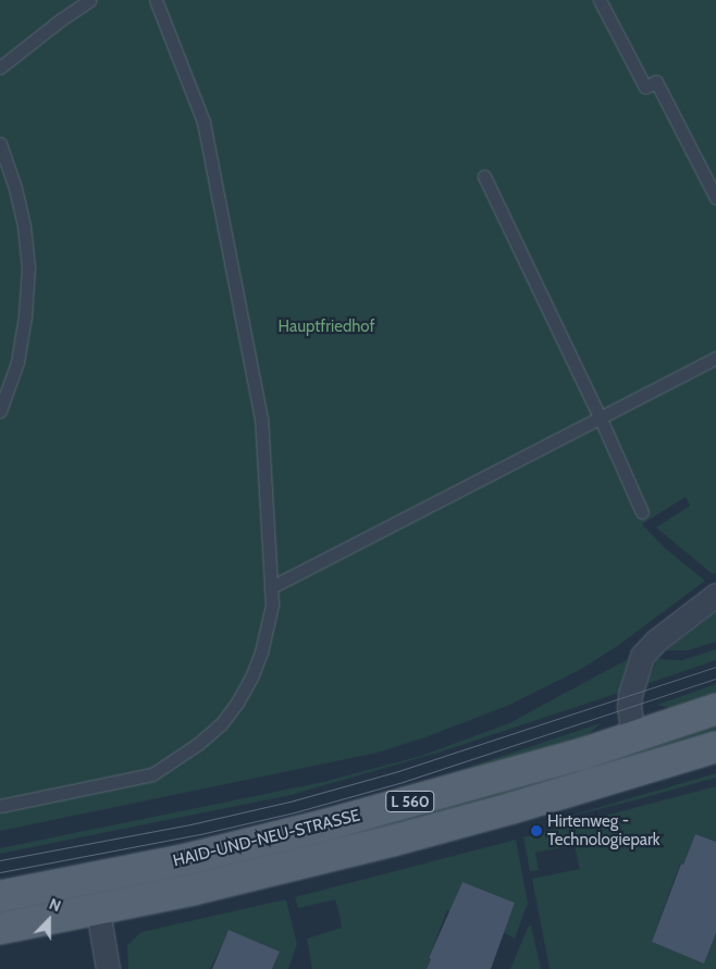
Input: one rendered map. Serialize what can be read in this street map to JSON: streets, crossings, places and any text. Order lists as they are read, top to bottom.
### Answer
{
  "streets": {
    "main road": ["L 560", "HAID-UND-NEU-STRASSE"]
  },
  "parks": ["Hauptfriedhof"],
  "places": ["Hirtenweg - Technologiepark"],
  "north": "top"
}
